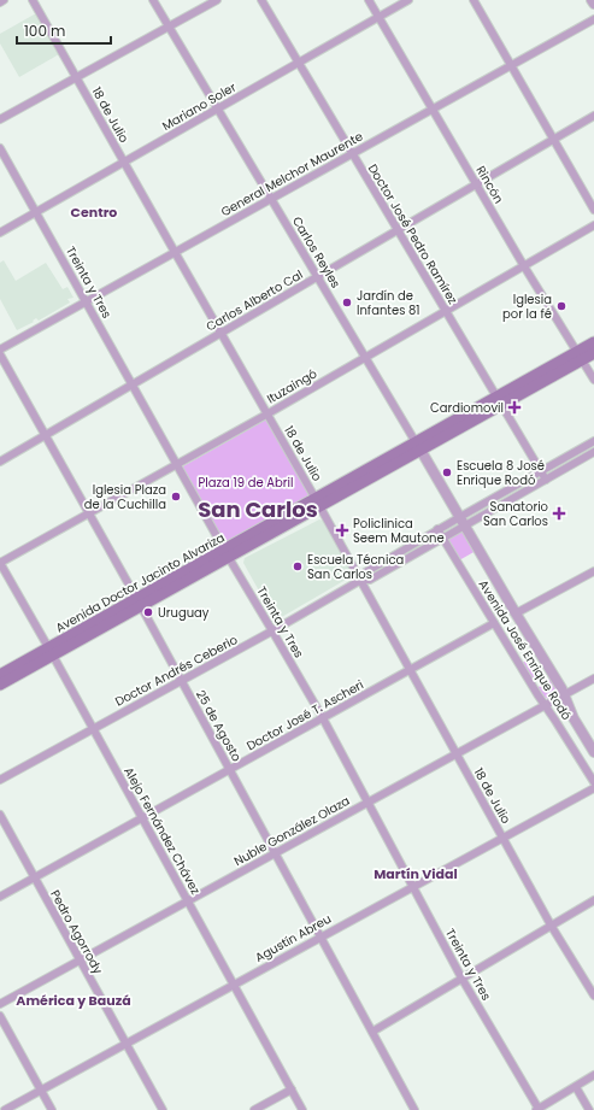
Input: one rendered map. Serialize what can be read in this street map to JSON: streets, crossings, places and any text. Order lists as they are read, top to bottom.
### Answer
{
  "streets": {
    "main road": ["Avenida Doctor Jacinto Alvariza"],
    "street": [
      "Mariano Soler",
      "18 de Julio",
      "General Melchor Maurente",
      "Rincón",
      "Doctor José Pedro Ramírez",
      "Carlos Reyles",
      "Treinta y Tres",
      "Carlos Alberto Cal",
      "Ituzaingó",
      "Avenida José Enrique Rodó",
      "Doctor Andrés Ceberio",
      "Doctor José T. Ascheri",
      "25 de Agosto",
      "Alejo Fernández Chávez",
      "Nuble González Olaza",
      "Pedro Agorrody",
      "Agustín Abreu"
    ]
  },
  "crossings": [
    ["Mariano Soler", "18 de Julio"],
    ["Mariano Soler", "Rincón"],
    ["Mariano Soler", "Doctor José Pedro Ramírez"],
    ["Mariano Soler", "Carlos Reyles"],
    ["Mariano Soler", "Treinta y Tres"],
    ["18 de Julio", "General Melchor Maurente"],
    ["18 de Julio", "Carlos Alberto Cal"],
    ["18 de Julio", "Ituzaingó"],
    ["18 de Julio", "Avenida Doctor Jacinto Alvariza"],
    ["18 de Julio", "Doctor Andrés Ceberio"],
    ["18 de Julio", "Doctor José T. Ascheri"],
    ["18 de Julio", "Nuble González Olaza"],
    ["18 de Julio", "Agustín Abreu"],
    ["General Melchor Maurente", "Rincón"],
    ["General Melchor Maurente", "Doctor José Pedro Ramírez"],
    ["General Melchor Maurente", "Carlos Reyles"],
    ["General Melchor Maurente", "Treinta y Tres"],
    ["Rincón", "Carlos Alberto Cal"],
    ["Rincón", "Ituzaingó"],
    ["Rincón", "Avenida Doctor Jacinto Alvariza"],
    ["Doctor José Pedro Ramírez", "Carlos Alberto Cal"],
    ["Doctor José Pedro Ramírez", "Ituzaingó"],
    ["Doctor José Pedro Ramírez", "Avenida Doctor Jacinto Alvariza"],
    ["Doctor José Pedro Ramírez", "Doctor Andrés Ceberio"],
    ["Carlos Reyles", "Carlos Alberto Cal"],
    ["Carlos Reyles", "Ituzaingó"],
    ["Carlos Reyles", "Avenida Doctor Jacinto Alvariza"],
    ["Carlos Reyles", "Avenida José Enrique Rodó"],
    ["Carlos Reyles", "Doctor Andrés Ceberio"],
    ["Treinta y Tres", "Carlos Alberto Cal"],
    ["Treinta y Tres", "Ituzaingó"],
    ["Treinta y Tres", "Avenida Doctor Jacinto Alvariza"],
    ["Treinta y Tres", "Doctor Andrés Ceberio"],
    ["Treinta y Tres", "Doctor José T. Ascheri"],
    ["Treinta y Tres", "Nuble González Olaza"],
    ["Treinta y Tres", "Agustín Abreu"],
    ["Carlos Alberto Cal", "25 de Agosto"],
    ["Ituzaingó", "25 de Agosto"],
    ["Ituzaingó", "Alejo Fernández Chávez"],
    ["Avenida Doctor Jacinto Alvariza", "25 de Agosto"],
    ["Avenida Doctor Jacinto Alvariza", "Alejo Fernández Chávez"],
    ["Avenida José Enrique Rodó", "Doctor Andrés Ceberio"],
    ["Avenida José Enrique Rodó", "Doctor José T. Ascheri"],
    ["Avenida José Enrique Rodó", "Nuble González Olaza"],
    ["Doctor Andrés Ceberio", "25 de Agosto"],
    ["Doctor Andrés Ceberio", "Alejo Fernández Chávez"],
    ["Doctor José T. Ascheri", "25 de Agosto"],
    ["Doctor José T. Ascheri", "Alejo Fernández Chávez"],
    ["Doctor José T. Ascheri", "Pedro Agorrody"],
    ["25 de Agosto", "Nuble González Olaza"],
    ["25 de Agosto", "Agustín Abreu"],
    ["Alejo Fernández Chávez", "Nuble González Olaza"],
    ["Alejo Fernández Chávez", "Agustín Abreu"],
    ["Nuble González Olaza", "Pedro Agorrody"],
    ["Pedro Agorrody", "Agustín Abreu"]
  ],
  "districts": [
    "Centro",
    "San Carlos",
    "Martín Vidal",
    "América y Bauzá"
  ],
  "parks": ["Plaza 19 de Abril"],
  "places": {
    "other": [
      "Jardín de Infantes 81",
      "Iglesia por la fé",
      "Escuela 8 José Enrique Rodó",
      "Iglesia Plaza de la Cuchilla",
      "Escuela Técnica San Carlos",
      "Uruguay"
    ],
    "health": ["Cardiomovil", "Sanatorio San Carlos", "Policlinica Seem Mautone"]
  },
  "scale_bar": "100 m"
}
